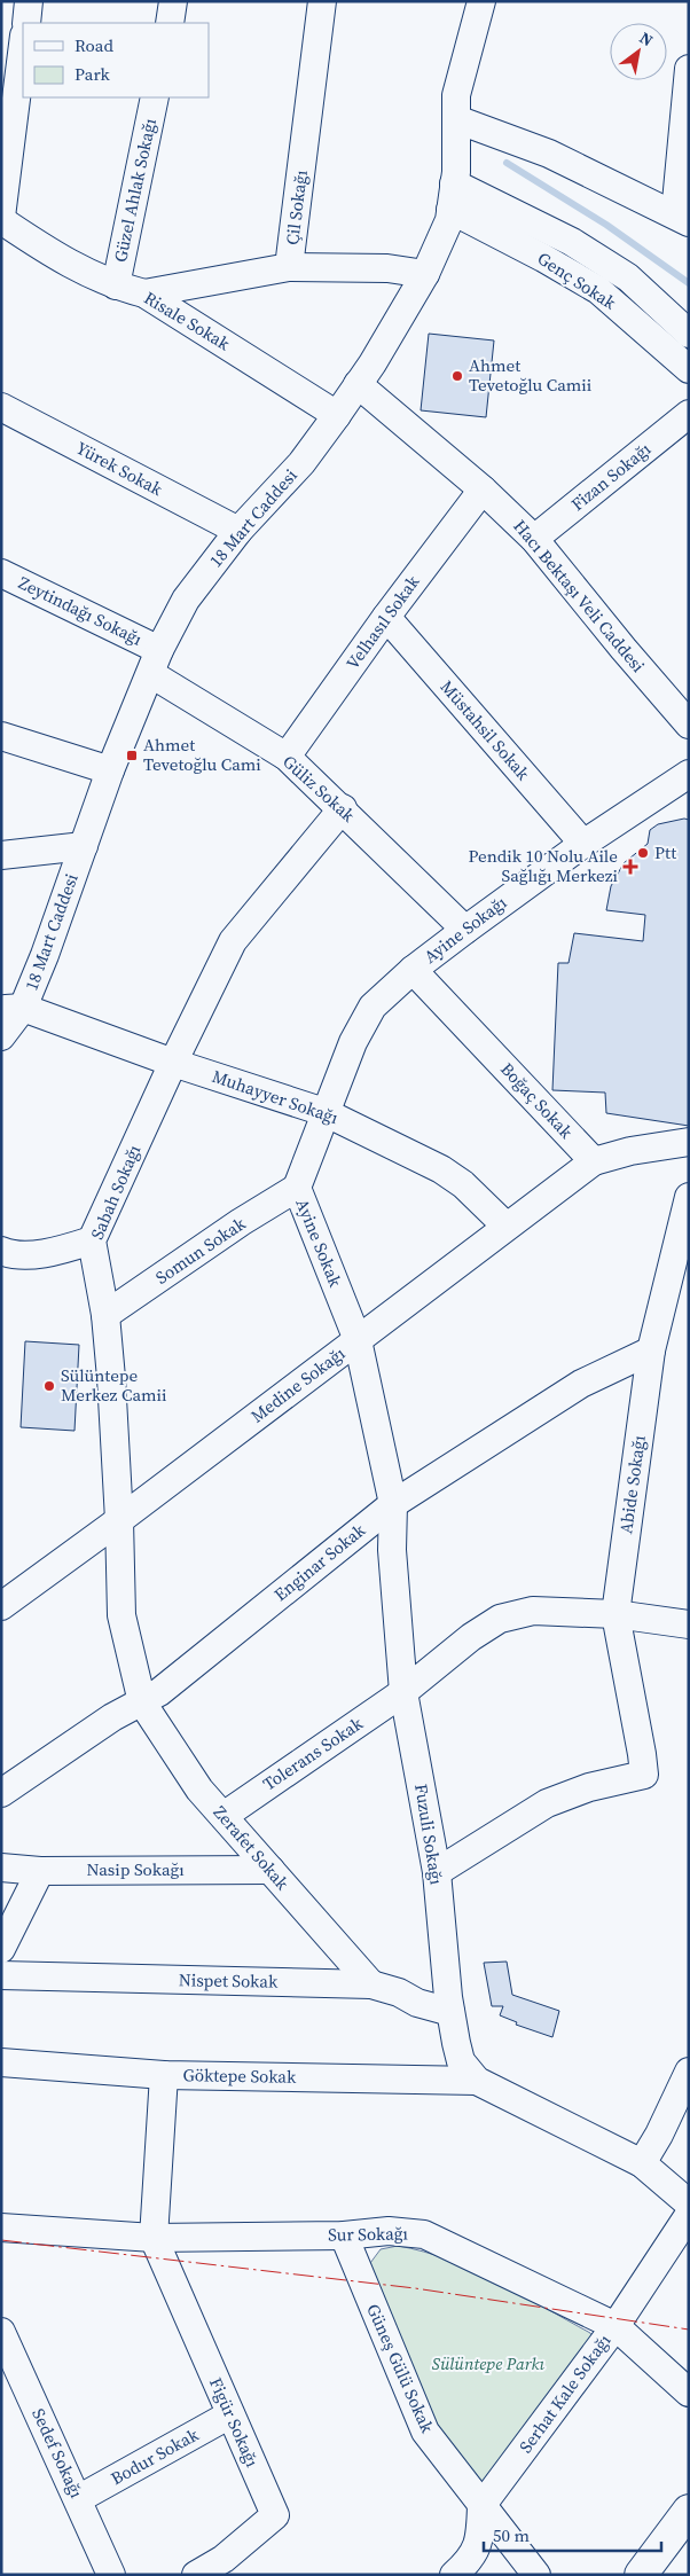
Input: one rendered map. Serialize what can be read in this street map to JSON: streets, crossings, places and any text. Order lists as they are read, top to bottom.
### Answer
{
  "streets": {
    "street": [
      "Güzel Ahlak Sokağı",
      "Çil Sokağı",
      "Genç Sokak",
      "Risale Sokak",
      "Yürek Sokak",
      "Fizan Sokağı",
      "18 Mart Caddesi",
      "Hacı Bektaşı Veli Caddesi",
      "Zeytindağı Sokağı",
      "Velhasıl Sokak",
      "Müstahsil Sokak",
      "Güliz Sokak",
      "Ayine Sokağı",
      "Muhayyer Sokağı",
      "Boğaç Sokak",
      "Sabah Sokağı",
      "Ayine Sokak",
      "Somun Sokak",
      "Medine Sokağı",
      "Abide Sokağı",
      "Enginar Sokak",
      "Tolerans Sokak",
      "Fuzuli Sokağı",
      "Zerafet Sokak",
      "Nasip Sokağı",
      "Nispet Sokak",
      "Göktepe Sokak",
      "Sur Sokağı",
      "Güneş Gülü Sokak",
      "Serhat Kale Sokağı",
      "Figür Sokağı",
      "Sedef Sokağı",
      "Bodur Sokak"
    ]
  },
  "crossings": [
    ["Güzel Ahlak Sokağı", "Risale Sokak"],
    ["Çil Sokağı", "Risale Sokak"],
    ["Genç Sokak", "18 Mart Caddesi"],
    ["Risale Sokak", "18 Mart Caddesi"],
    ["Yürek Sokak", "18 Mart Caddesi"],
    ["Fizan Sokağı", "Hacı Bektaşı Veli Caddesi"],
    ["18 Mart Caddesi", "Hacı Bektaşı Veli Caddesi"],
    ["18 Mart Caddesi", "Zeytindağı Sokağı"],
    ["18 Mart Caddesi", "Güliz Sokak"],
    ["18 Mart Caddesi", "Muhayyer Sokağı"],
    ["Hacı Bektaşı Veli Caddesi", "Velhasıl Sokak"],
    ["Zeytindağı Sokağı", "Güliz Sokak"],
    ["Velhasıl Sokak", "Müstahsil Sokak"],
    ["Velhasıl Sokak", "Güliz Sokak"],
    ["Müstahsil Sokak", "Ayine Sokağı"],
    ["Güliz Sokak", "Ayine Sokağı"],
    ["Güliz Sokak", "Sabah Sokağı"],
    ["Ayine Sokağı", "Boğaç Sokak"],
    ["Ayine Sokağı", "Ayine Sokak"],
    ["Muhayyer Sokağı", "Sabah Sokağı"],
    ["Muhayyer Sokağı", "Ayine Sokak"],
    ["Muhayyer Sokağı", "Medine Sokağı"],
    ["Boğaç Sokak", "Ayine Sokak"],
    ["Boğaç Sokak", "Medine Sokağı"],
    ["Sabah Sokağı", "Somun Sokak"],
    ["Sabah Sokağı", "Medine Sokağı"],
    ["Sabah Sokağı", "Enginar Sokak"],
    ["Sabah Sokağı", "Zerafet Sokak"],
    ["Ayine Sokak", "Somun Sokak"],
    ["Ayine Sokak", "Medine Sokağı"],
    ["Ayine Sokak", "Fuzuli Sokağı"],
    ["Medine Sokağı", "Fuzuli Sokağı"],
    ["Abide Sokağı", "Enginar Sokak"],
    ["Abide Sokağı", "Tolerans Sokak"],
    ["Abide Sokağı", "Fuzuli Sokağı"],
    ["Enginar Sokak", "Fuzuli Sokağı"],
    ["Enginar Sokak", "Zerafet Sokak"],
    ["Tolerans Sokak", "Fuzuli Sokağı"],
    ["Tolerans Sokak", "Zerafet Sokak"],
    ["Fuzuli Sokağı", "Nispet Sokak"],
    ["Fuzuli Sokağı", "Göktepe Sokak"],
    ["Zerafet Sokak", "Nasip Sokağı"],
    ["Zerafet Sokak", "Nispet Sokak"],
    ["Sur Sokağı", "Güneş Gülü Sokak"],
    ["Sur Sokağı", "Serhat Kale Sokağı"],
    ["Sur Sokağı", "Figür Sokağı"],
    ["Güneş Gülü Sokak", "Serhat Kale Sokağı"],
    ["Figür Sokağı", "Bodur Sokak"],
    ["Sedef Sokağı", "Bodur Sokak"]
  ],
  "parks": ["Sülüntepe Parkı"],
  "places": {
    "other": ["Ahmet Tevetoğlu Camii", "Ptt", "Sülüntepe Merkez Camii"],
    "transit": ["Ahmet Tevetoğlu Cami"],
    "health": ["Pendik 10 Nolu Aile Sağlığı Merkezi"]
  },
  "legend": ["Road", "Park"],
  "scale_bar": "50 m",
  "north": "top right"
}
